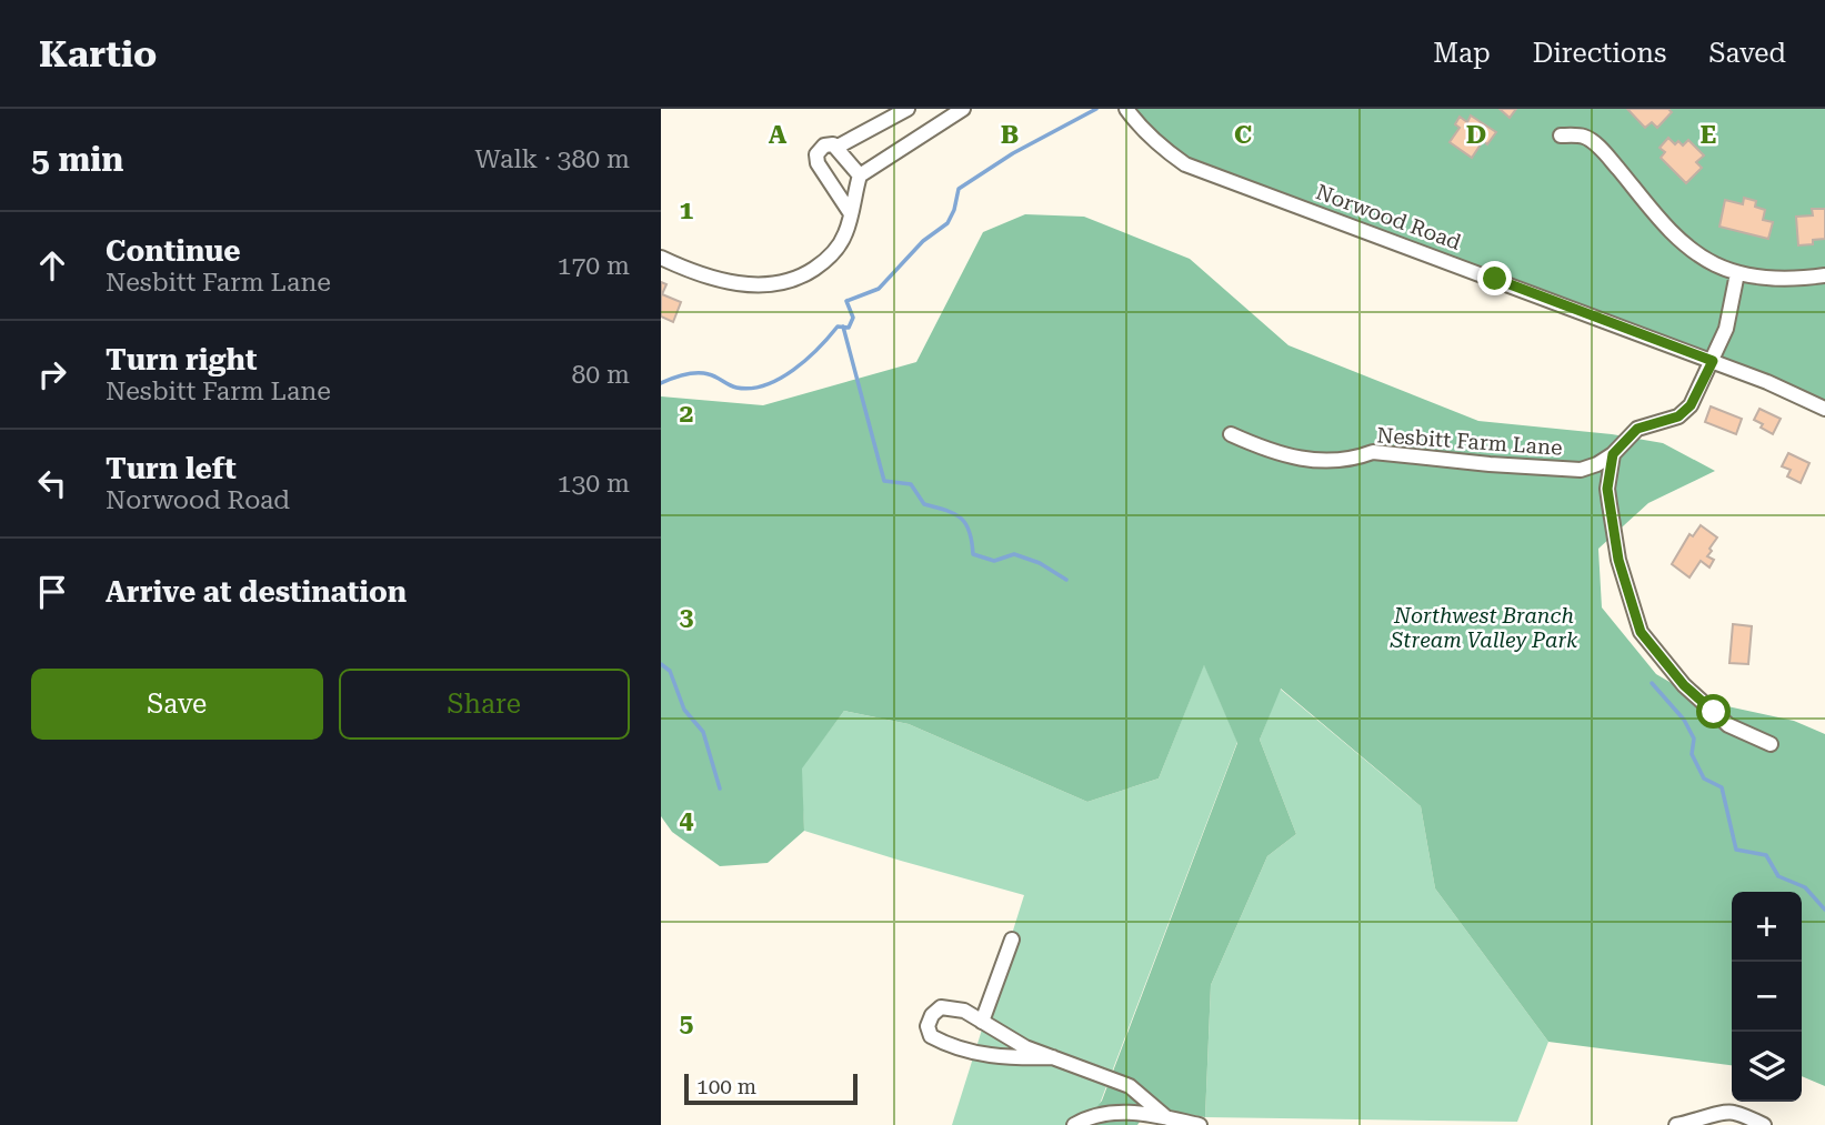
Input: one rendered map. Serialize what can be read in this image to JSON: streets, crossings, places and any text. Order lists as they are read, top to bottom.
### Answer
{
  "streets": {
    "street": ["Norwood Road", "Nesbitt Farm Lane"]
  },
  "crossings": [
    ["Norwood Road", "Nesbitt Farm Lane"]
  ],
  "parks": ["Northwest Branch Stream Valley Park"],
  "scale_bar": "100 m",
  "page": {
    "header": "Kartio",
    "nav": ["Map", "Directions", "Saved"],
    "heading": ["5 min", "Walk · 380 m"],
    "list": [
      ["Continue", "Nesbitt Farm Lane", "170 m"],
      ["Turn right", "Nesbitt Farm Lane", "80 m"],
      ["Turn left", "Norwood Road", "130 m"],
      "Arrive at destination"
    ],
    "buttons": ["Save", "Share"],
    "map_buttons": ["+", "−"],
    "scale": "100 m"
  },
  "grid": {
    "columns": [
      "A",
      "B",
      "C",
      "D",
      "E"
    ],
    "rows": [
      "1",
      "2",
      "3",
      "4",
      "5"
    ]
  }
}
